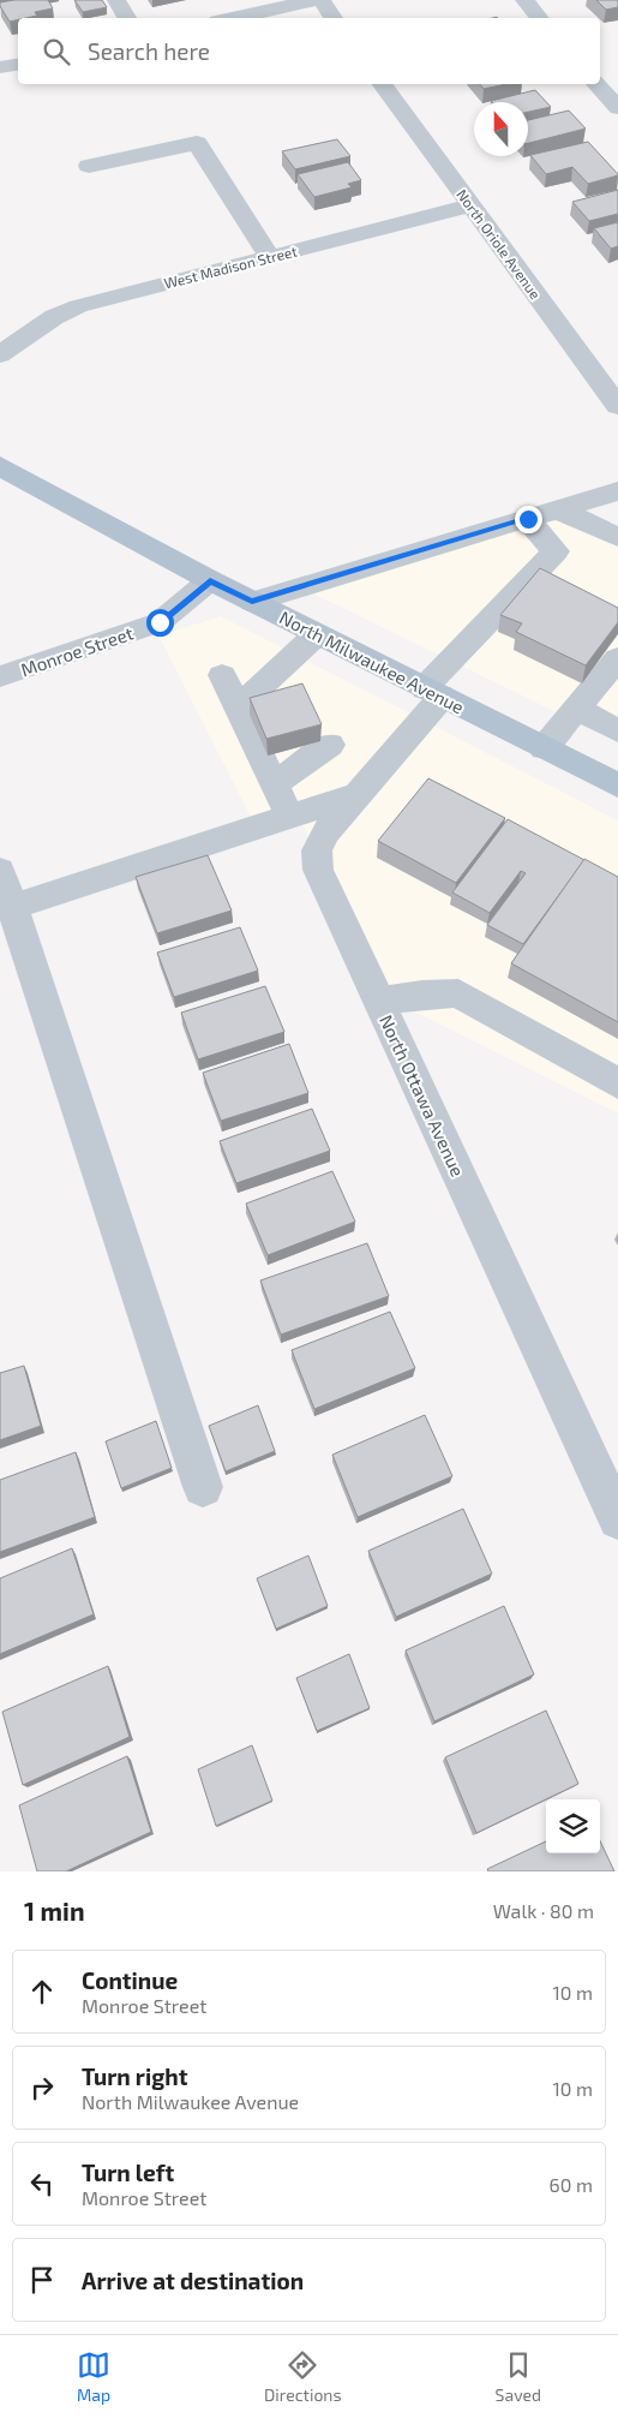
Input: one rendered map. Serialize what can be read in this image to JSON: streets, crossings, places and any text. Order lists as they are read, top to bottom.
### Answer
{
  "streets": {
    "main road": ["North Milwaukee Avenue"],
    "street": [
      "North Oriole Avenue",
      "West Madison Street",
      "Monroe Street",
      "North Ottawa Avenue"
    ]
  },
  "crossings": [
    ["North Oriole Avenue", "West Madison Street"],
    ["Monroe Street", "North Milwaukee Avenue"],
    ["North Milwaukee Avenue", "North Ottawa Avenue"]
  ],
  "north": "top",
  "page": {
    "search": "Search here",
    "heading": ["1 min", "Walk · 80 m"],
    "list": [
      ["Continue", "Monroe Street", "10 m"],
      ["Turn right", "North Milwaukee Avenue", "10 m"],
      ["Turn left", "Monroe Street", "60 m"],
      "Arrive at destination"
    ],
    "nav": ["Map", "Directions", "Saved"]
  }
}
